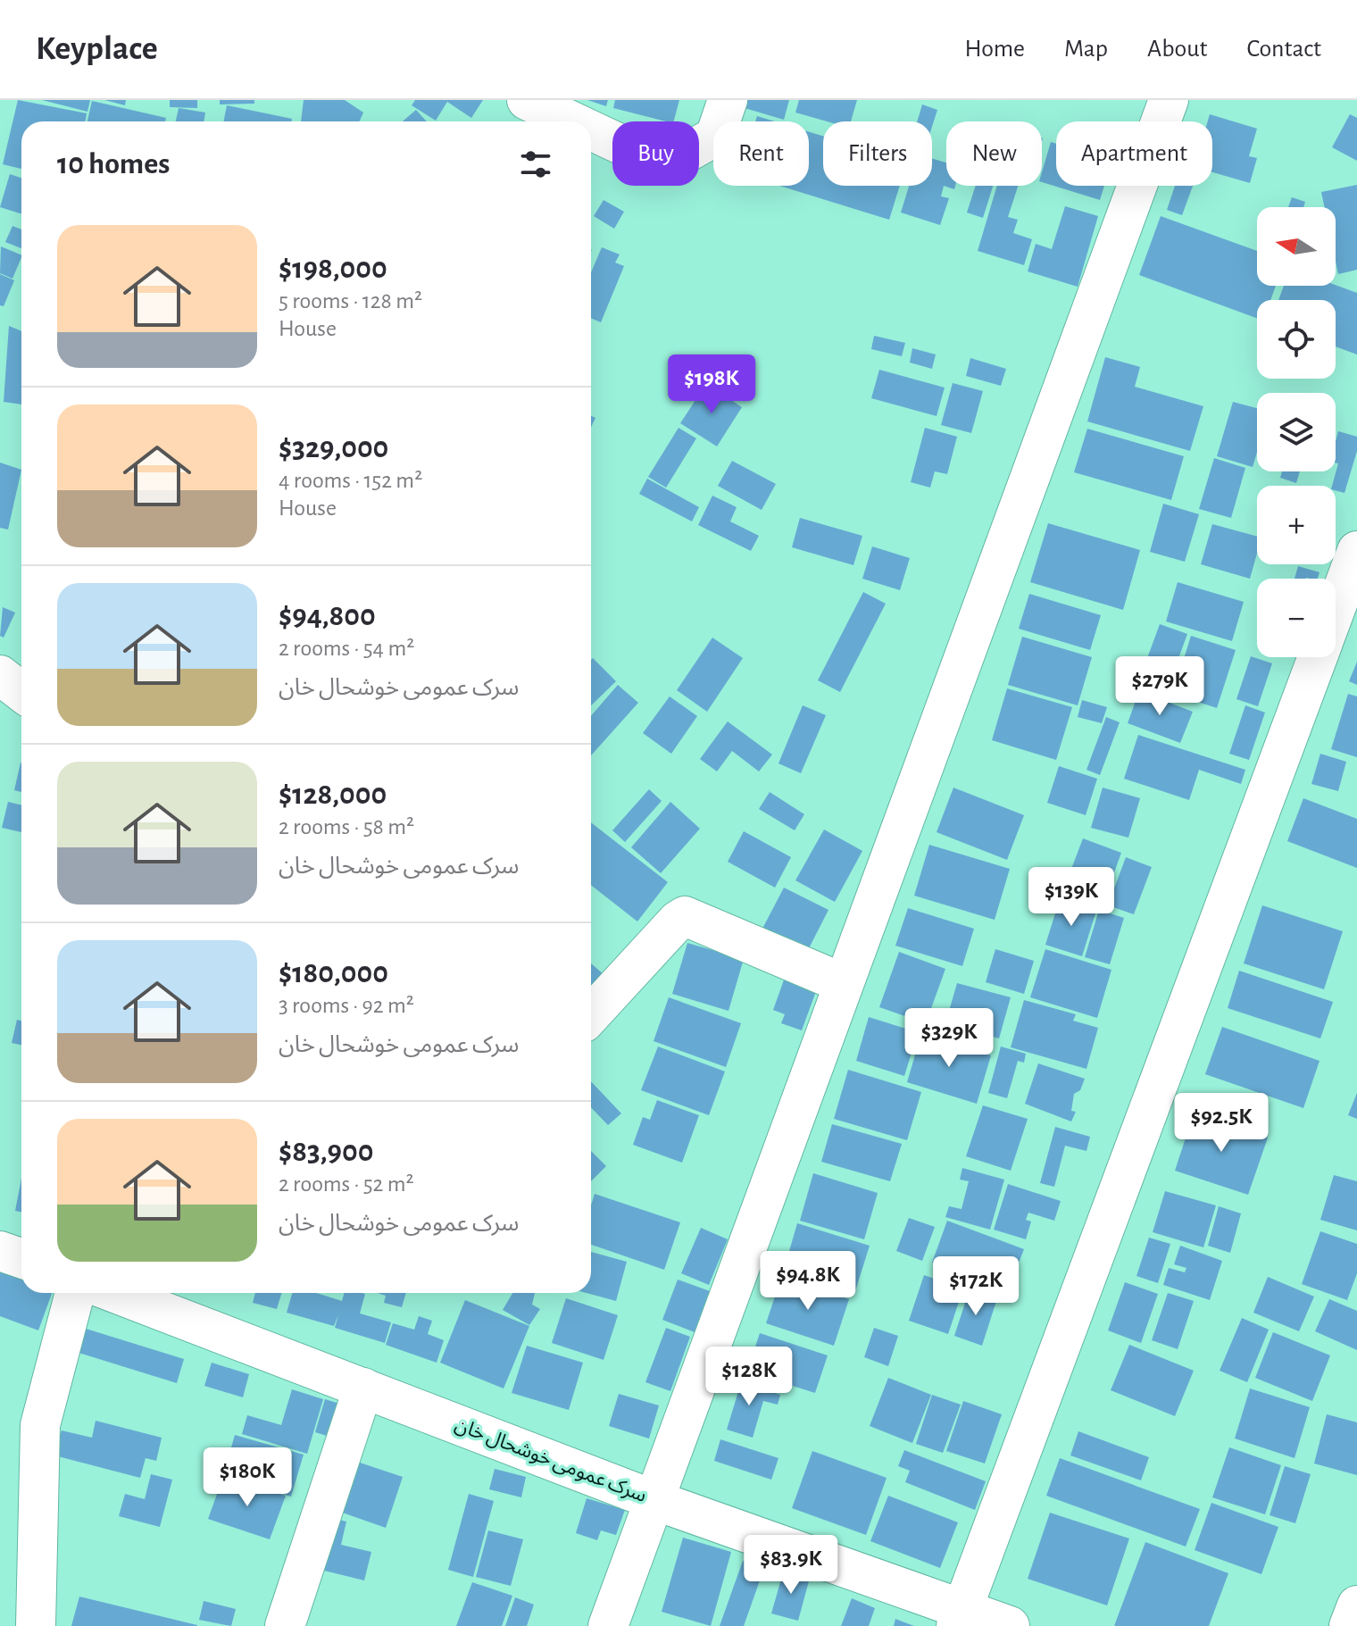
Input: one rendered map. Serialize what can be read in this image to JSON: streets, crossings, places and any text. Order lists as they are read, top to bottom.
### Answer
{
  "streets": {
    "street": ["سرک عمومی خوشحال خان"]
  },
  "north": "left",
  "page": {
    "header": "Keyplace",
    "nav": [
      "Home",
      "Map",
      "About",
      "Contact"
    ],
    "chip": [
      "Buy",
      "Rent",
      "Filters",
      "New",
      "Apartment"
    ],
    "heading": "10 homes",
    "map_buttons": ["+", "−"],
    "list": [
      {
        "name": "$198,000",
        "note": "5 rooms · 128 m² · House"
      },
      {
        "name": "$329,000",
        "note": "4 rooms · 152 m² · House"
      },
      {
        "name": "$94,800",
        "note": "2 rooms · 54 m² · سرک عمومی خوشحال خان"
      },
      {
        "name": "$128,000",
        "note": "2 rooms · 58 m² · سرک عمومی خوشحال خان"
      },
      {
        "name": "$180,000",
        "note": "3 rooms · 92 m² · سرک عمومی خوشحال خان"
      },
      {
        "name": "$83,900",
        "note": "2 rooms · 52 m² · سرک عمومی خوشحال خان"
      }
    ],
    "price": [
      "$198K",
      "$279K",
      "$139K",
      "$329K",
      "$92.5K",
      "$94.8K",
      "$172K",
      "$128K",
      "$180K",
      "$83.9K"
    ]
  }
}
